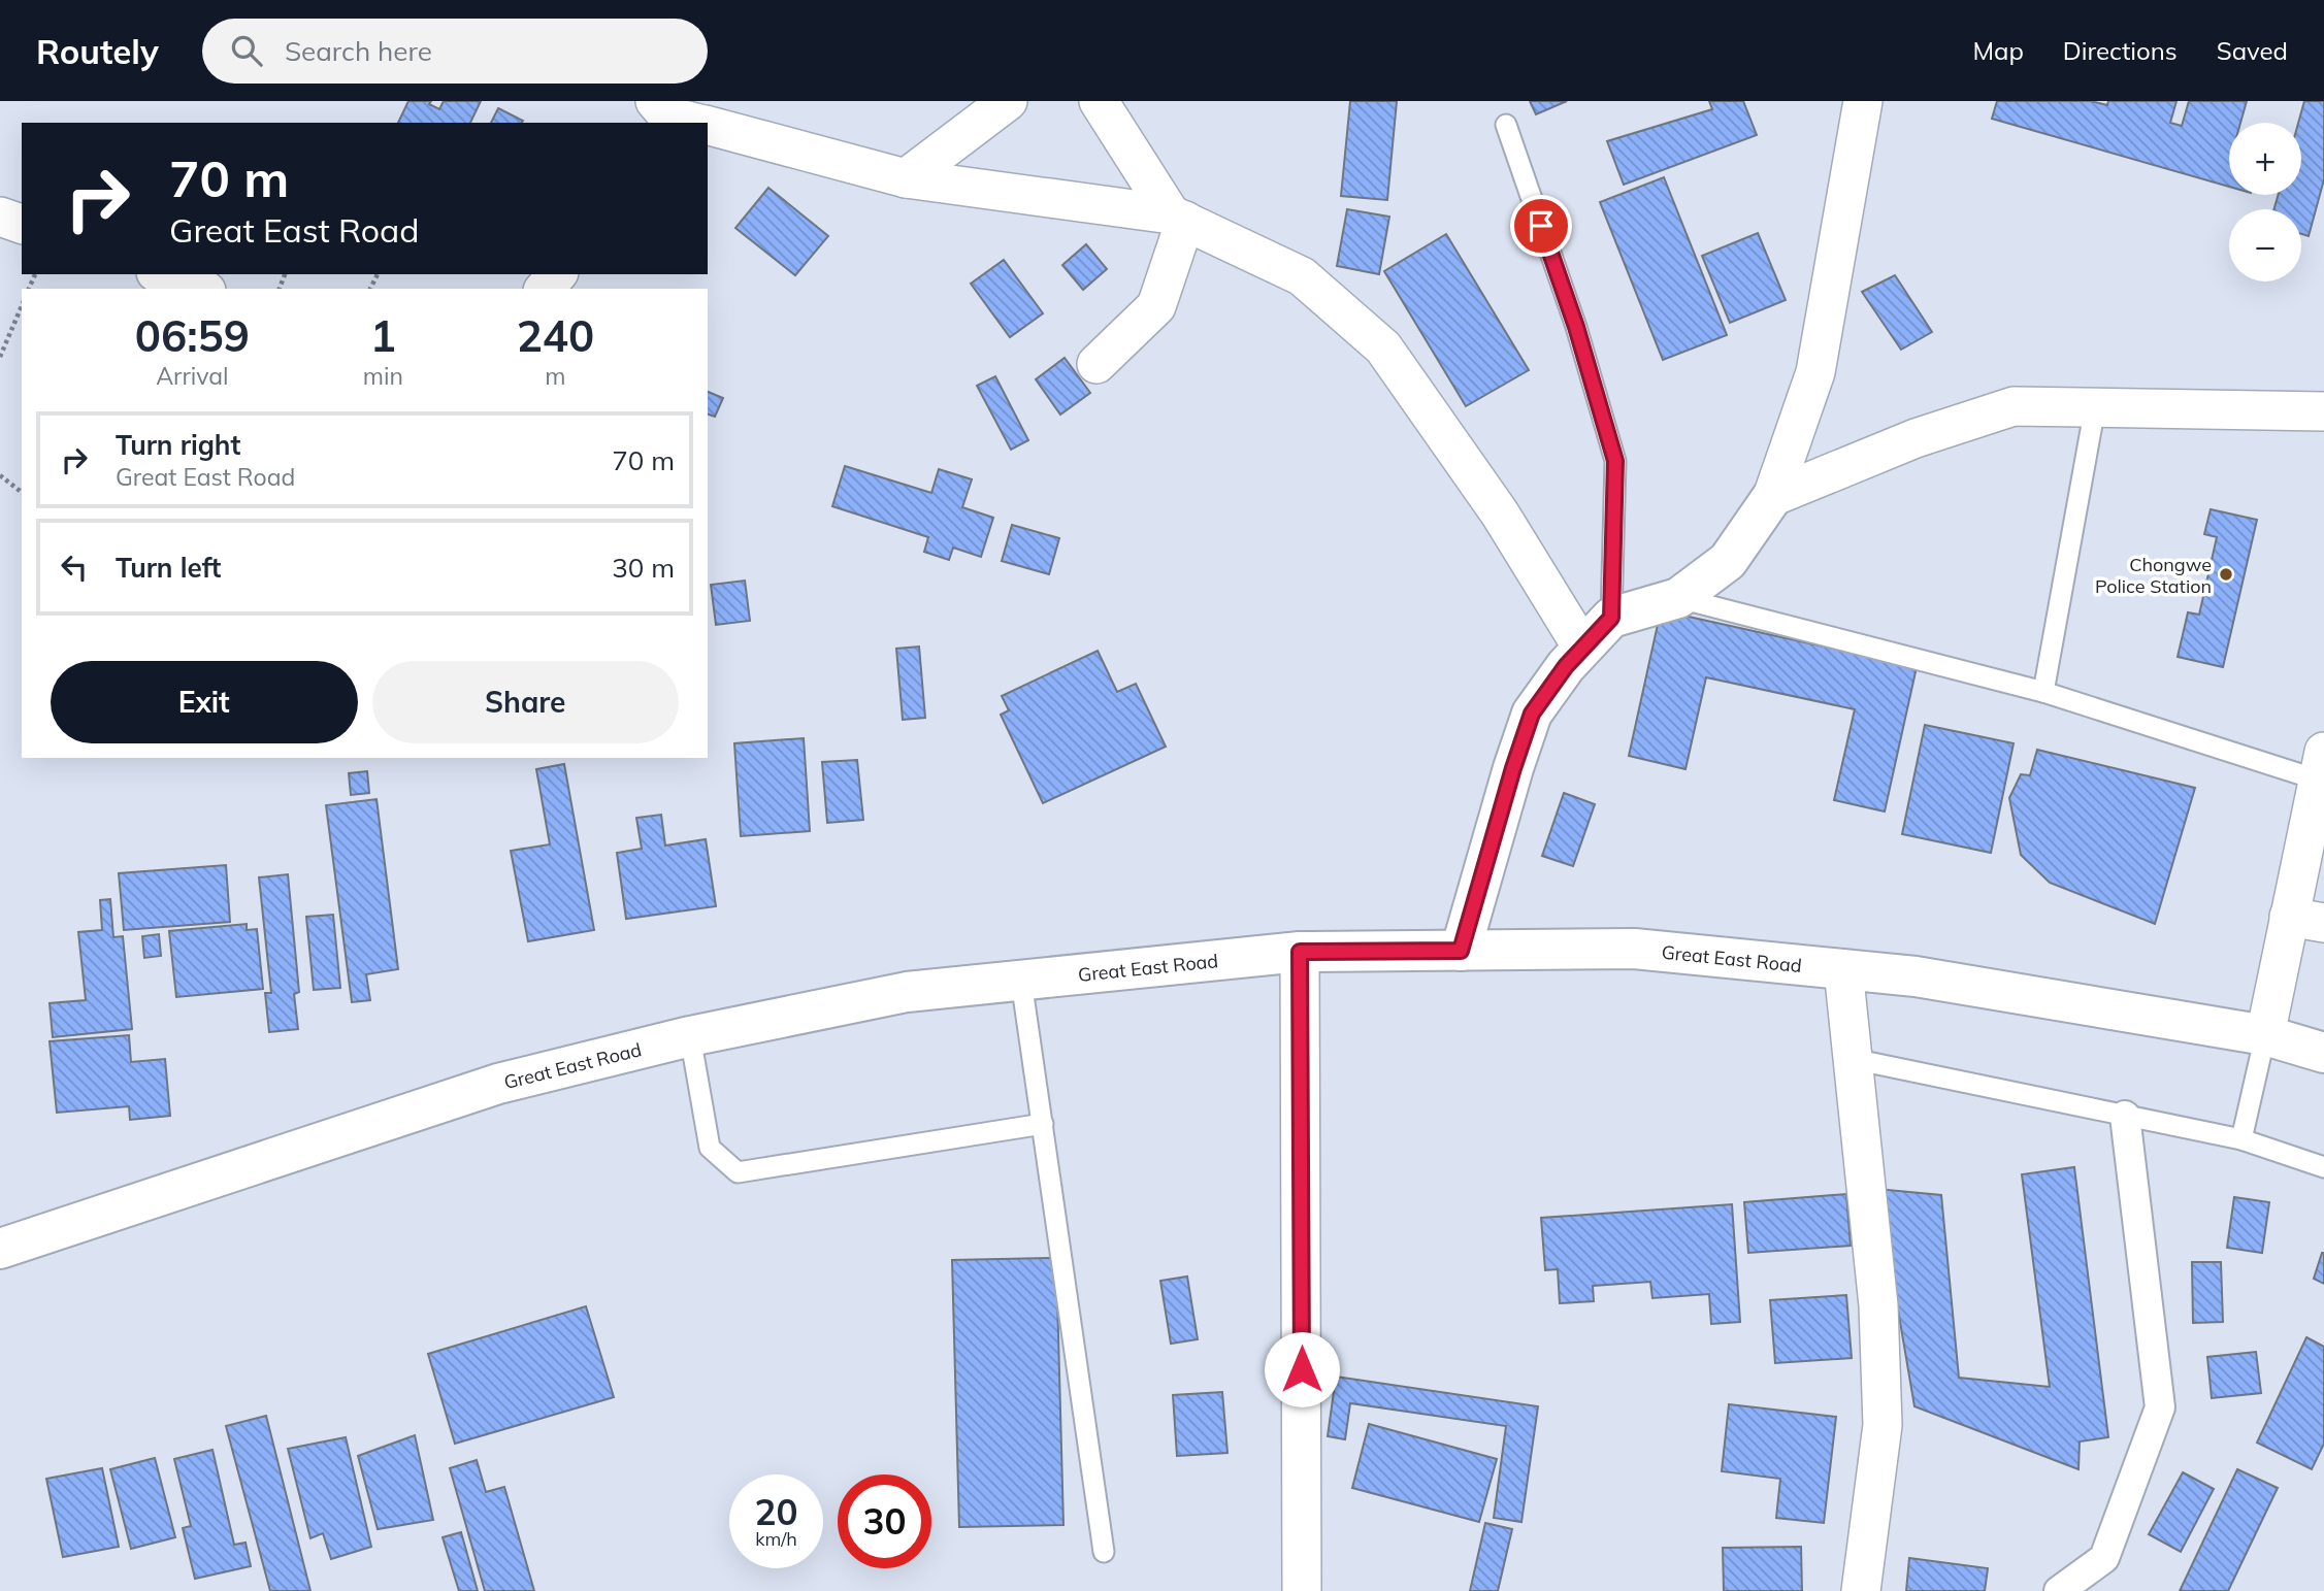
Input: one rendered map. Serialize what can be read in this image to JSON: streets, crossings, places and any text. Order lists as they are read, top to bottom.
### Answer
{
  "streets": {
    "main road": ["Great East Road"]
  },
  "places": ["Chongwe Police Station"],
  "page": {
    "header": "Routely",
    "search": "Search here",
    "nav": ["Map", "Directions", "Saved"],
    "map_buttons": ["+", "−"],
    "turn": ["70 m", "Great East Road"],
    "eta": [
      "06:59",
      "Arrival",
      "1",
      "min",
      "240",
      "m"
    ],
    "list": [
      {
        "name": "Turn right",
        "note": "Great East Road",
        "value": "70 m"
      },
      {
        "name": "Turn left",
        "value": "30 m"
      }
    ],
    "buttons": ["Exit", "Share"],
    "speed": "20 km/h",
    "limit": "30"
  }
}
